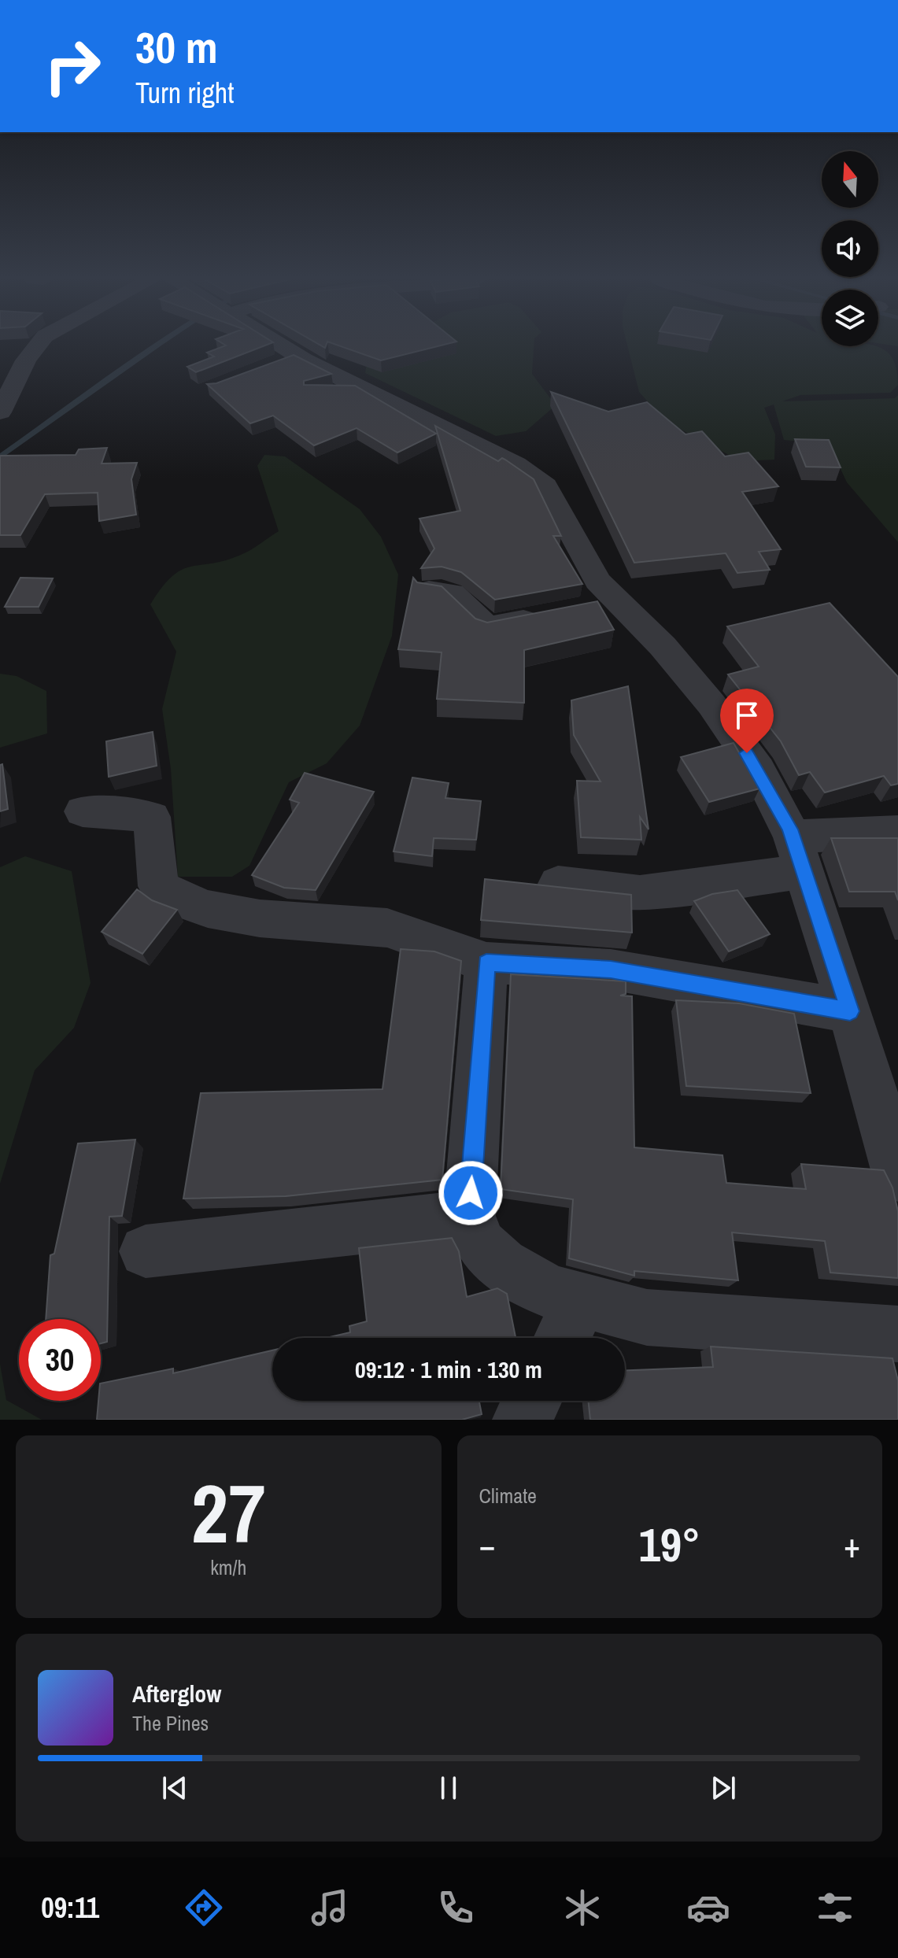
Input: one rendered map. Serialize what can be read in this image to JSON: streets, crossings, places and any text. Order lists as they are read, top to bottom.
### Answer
{
  "north": "top",
  "page": {
    "turn": ["30 m", "Turn right"],
    "limit": "30",
    "trip": "09:12 · 1 min · 130 m",
    "tile": [
      ["27", "km/h"],
      "Climate"
    ],
    "heat": ["−", "19°", "+"],
    "song": ["Afterglow", "The Pines"],
    "tabs": "09:11"
  }
}
